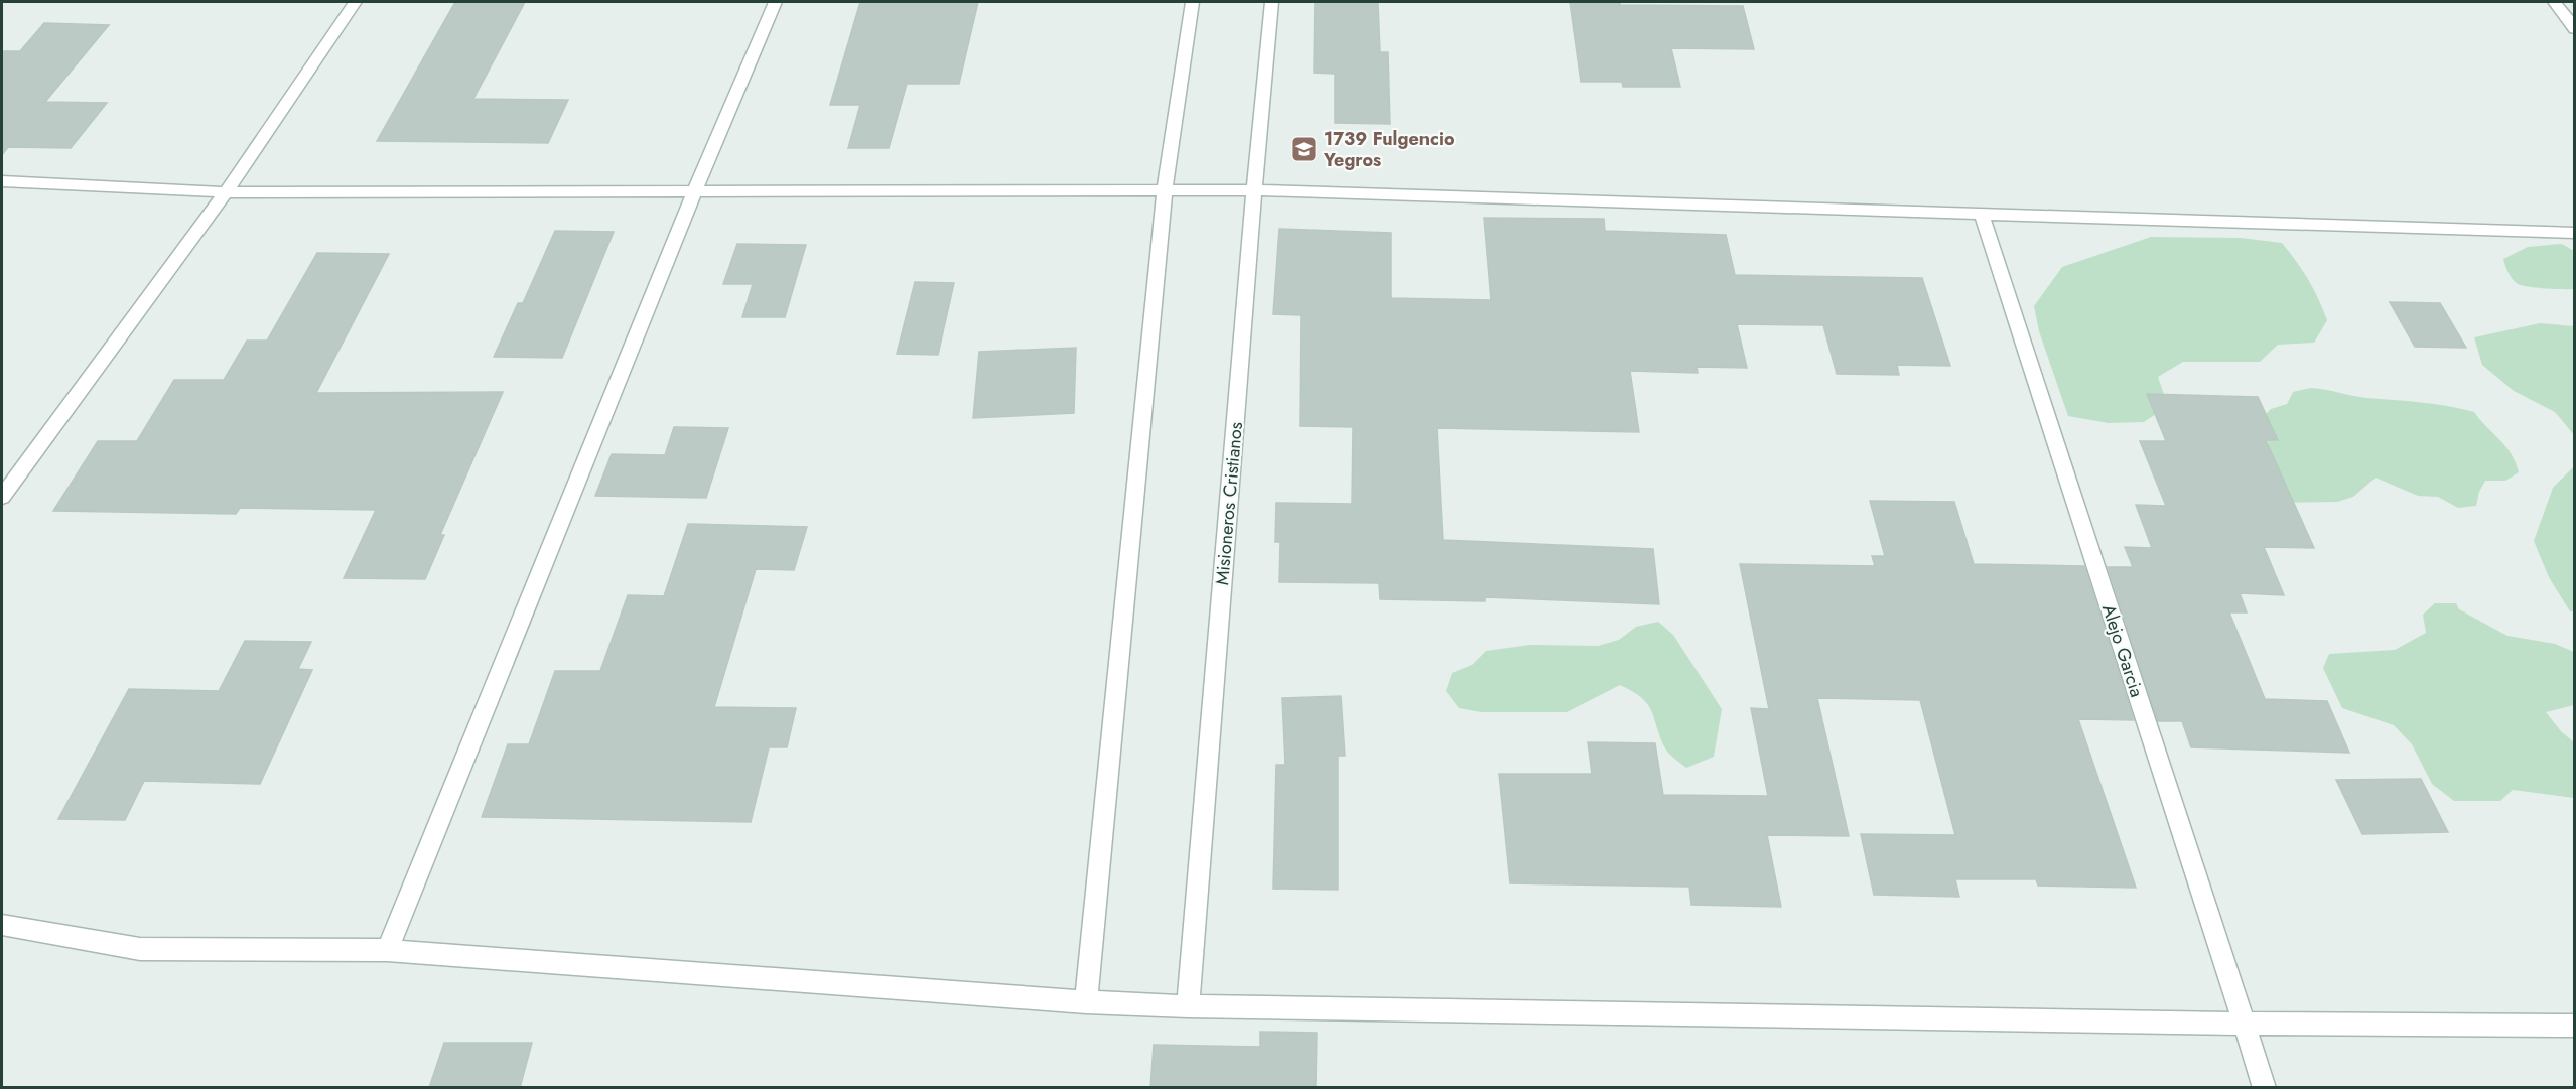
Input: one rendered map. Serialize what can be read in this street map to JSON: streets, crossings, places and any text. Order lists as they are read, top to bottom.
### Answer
{
  "streets": {
    "street": ["Misioneros Cristianos", "Alejo Garcia"]
  },
  "places": {
    "school or university": ["1739 Fulgencio Yegros"]
  }
}
